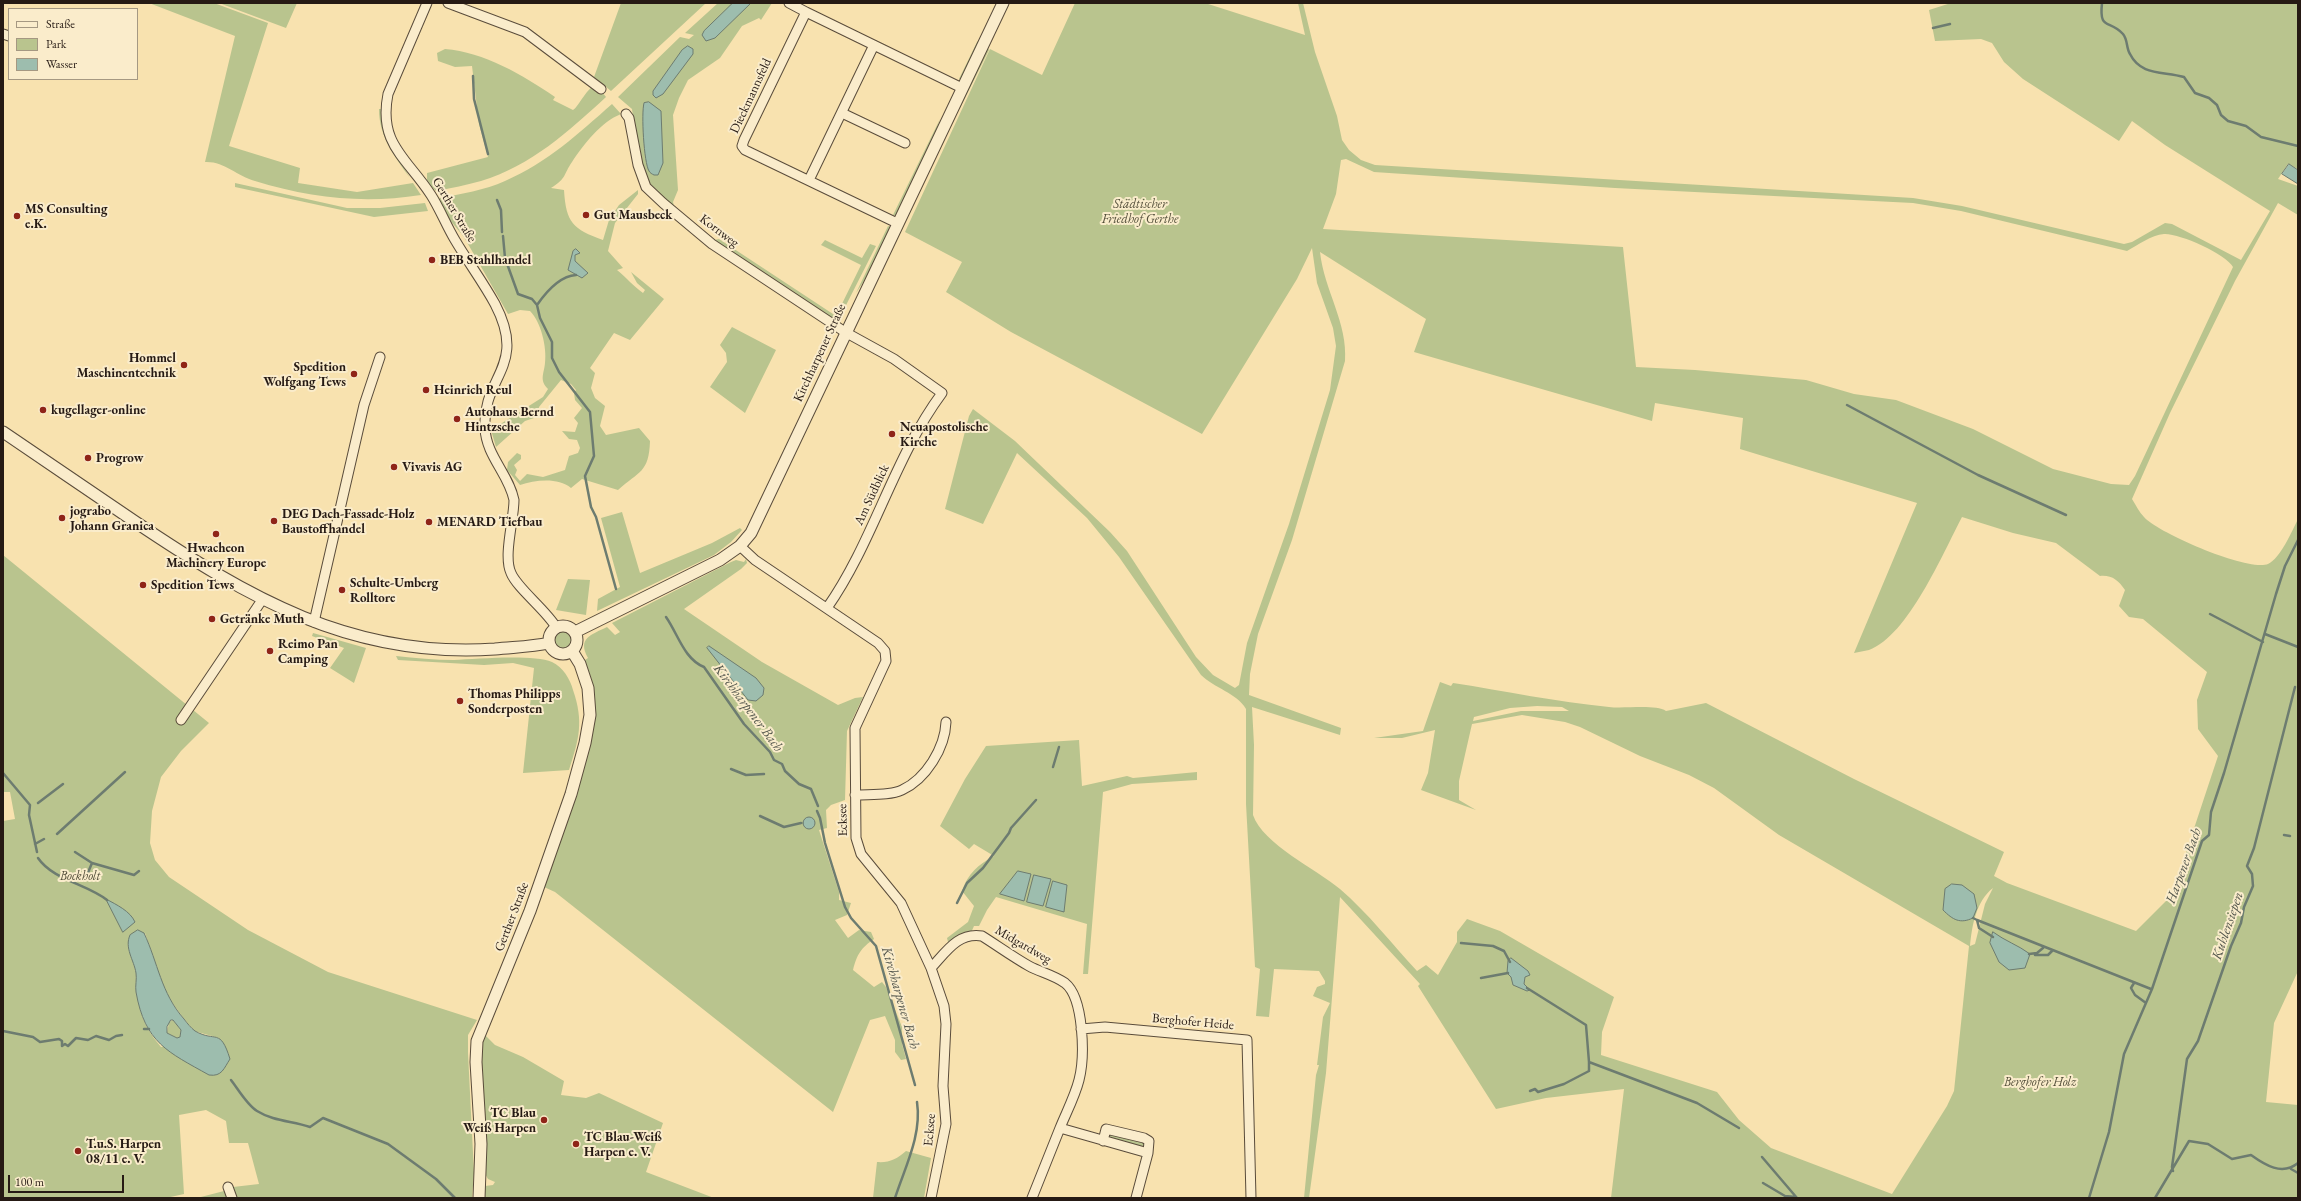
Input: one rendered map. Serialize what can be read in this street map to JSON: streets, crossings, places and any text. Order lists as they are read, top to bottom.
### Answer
{
  "streets": {
    "street": [
      "Dieckmannsfeld",
      "Gerther Straße",
      "Kornweg",
      "Kirchharpener Straße",
      "Am Südblick",
      "Ecksee",
      "Midgardweg",
      "Berghofer Heide"
    ]
  },
  "crossings": [
    ["Dieckmannsfeld", "Kirchharpener Straße"],
    ["Gerther Straße", "Kirchharpener Straße"],
    ["Kornweg", "Kirchharpener Straße"],
    ["Kornweg", "Am Südblick"],
    ["Kirchharpener Straße", "Ecksee"],
    ["Am Südblick", "Ecksee"],
    ["Ecksee", "Midgardweg"],
    ["Midgardweg", "Berghofer Heide"]
  ],
  "water": ["Kirchharpener Bach", "Harpener Bach", "Kuhlensiepen"],
  "parks": ["Städtischer Friedhof Gerthe", "Bockholt", "Berghofer Holz"],
  "places": [
    "Gut Mausbeck",
    "MS Consulting e.K.",
    "BEB Stahlhandel",
    "Hommel Maschinentechnik",
    "Spedition Wolfgang Tews",
    "Heinrich Reul",
    "kugellager-online",
    "Autohaus Bernd Hintzsche",
    "Neuapostolische Kirche",
    "Progrow",
    "Vivavis AG",
    "jograbo Johann Granica",
    "DEG Dach-Fassade-Holz Baustoffhandel",
    "MENARD Tiefbau",
    "Hwacheon Machinery Europe",
    "Spedition Tews",
    "Schulte-Umberg Rolltore",
    "Getränke Muth",
    "Reimo Pan Camping",
    "Thomas Philipps Sonderposten",
    "TC Blau Weiß Harpen",
    "TC Blau-Weiß Harpen e. V.",
    "T.u.S. Harpen 08/11 e. V."
  ],
  "legend": ["Straße", "Park", "Wasser"],
  "scale_bar": "100 m"
}
